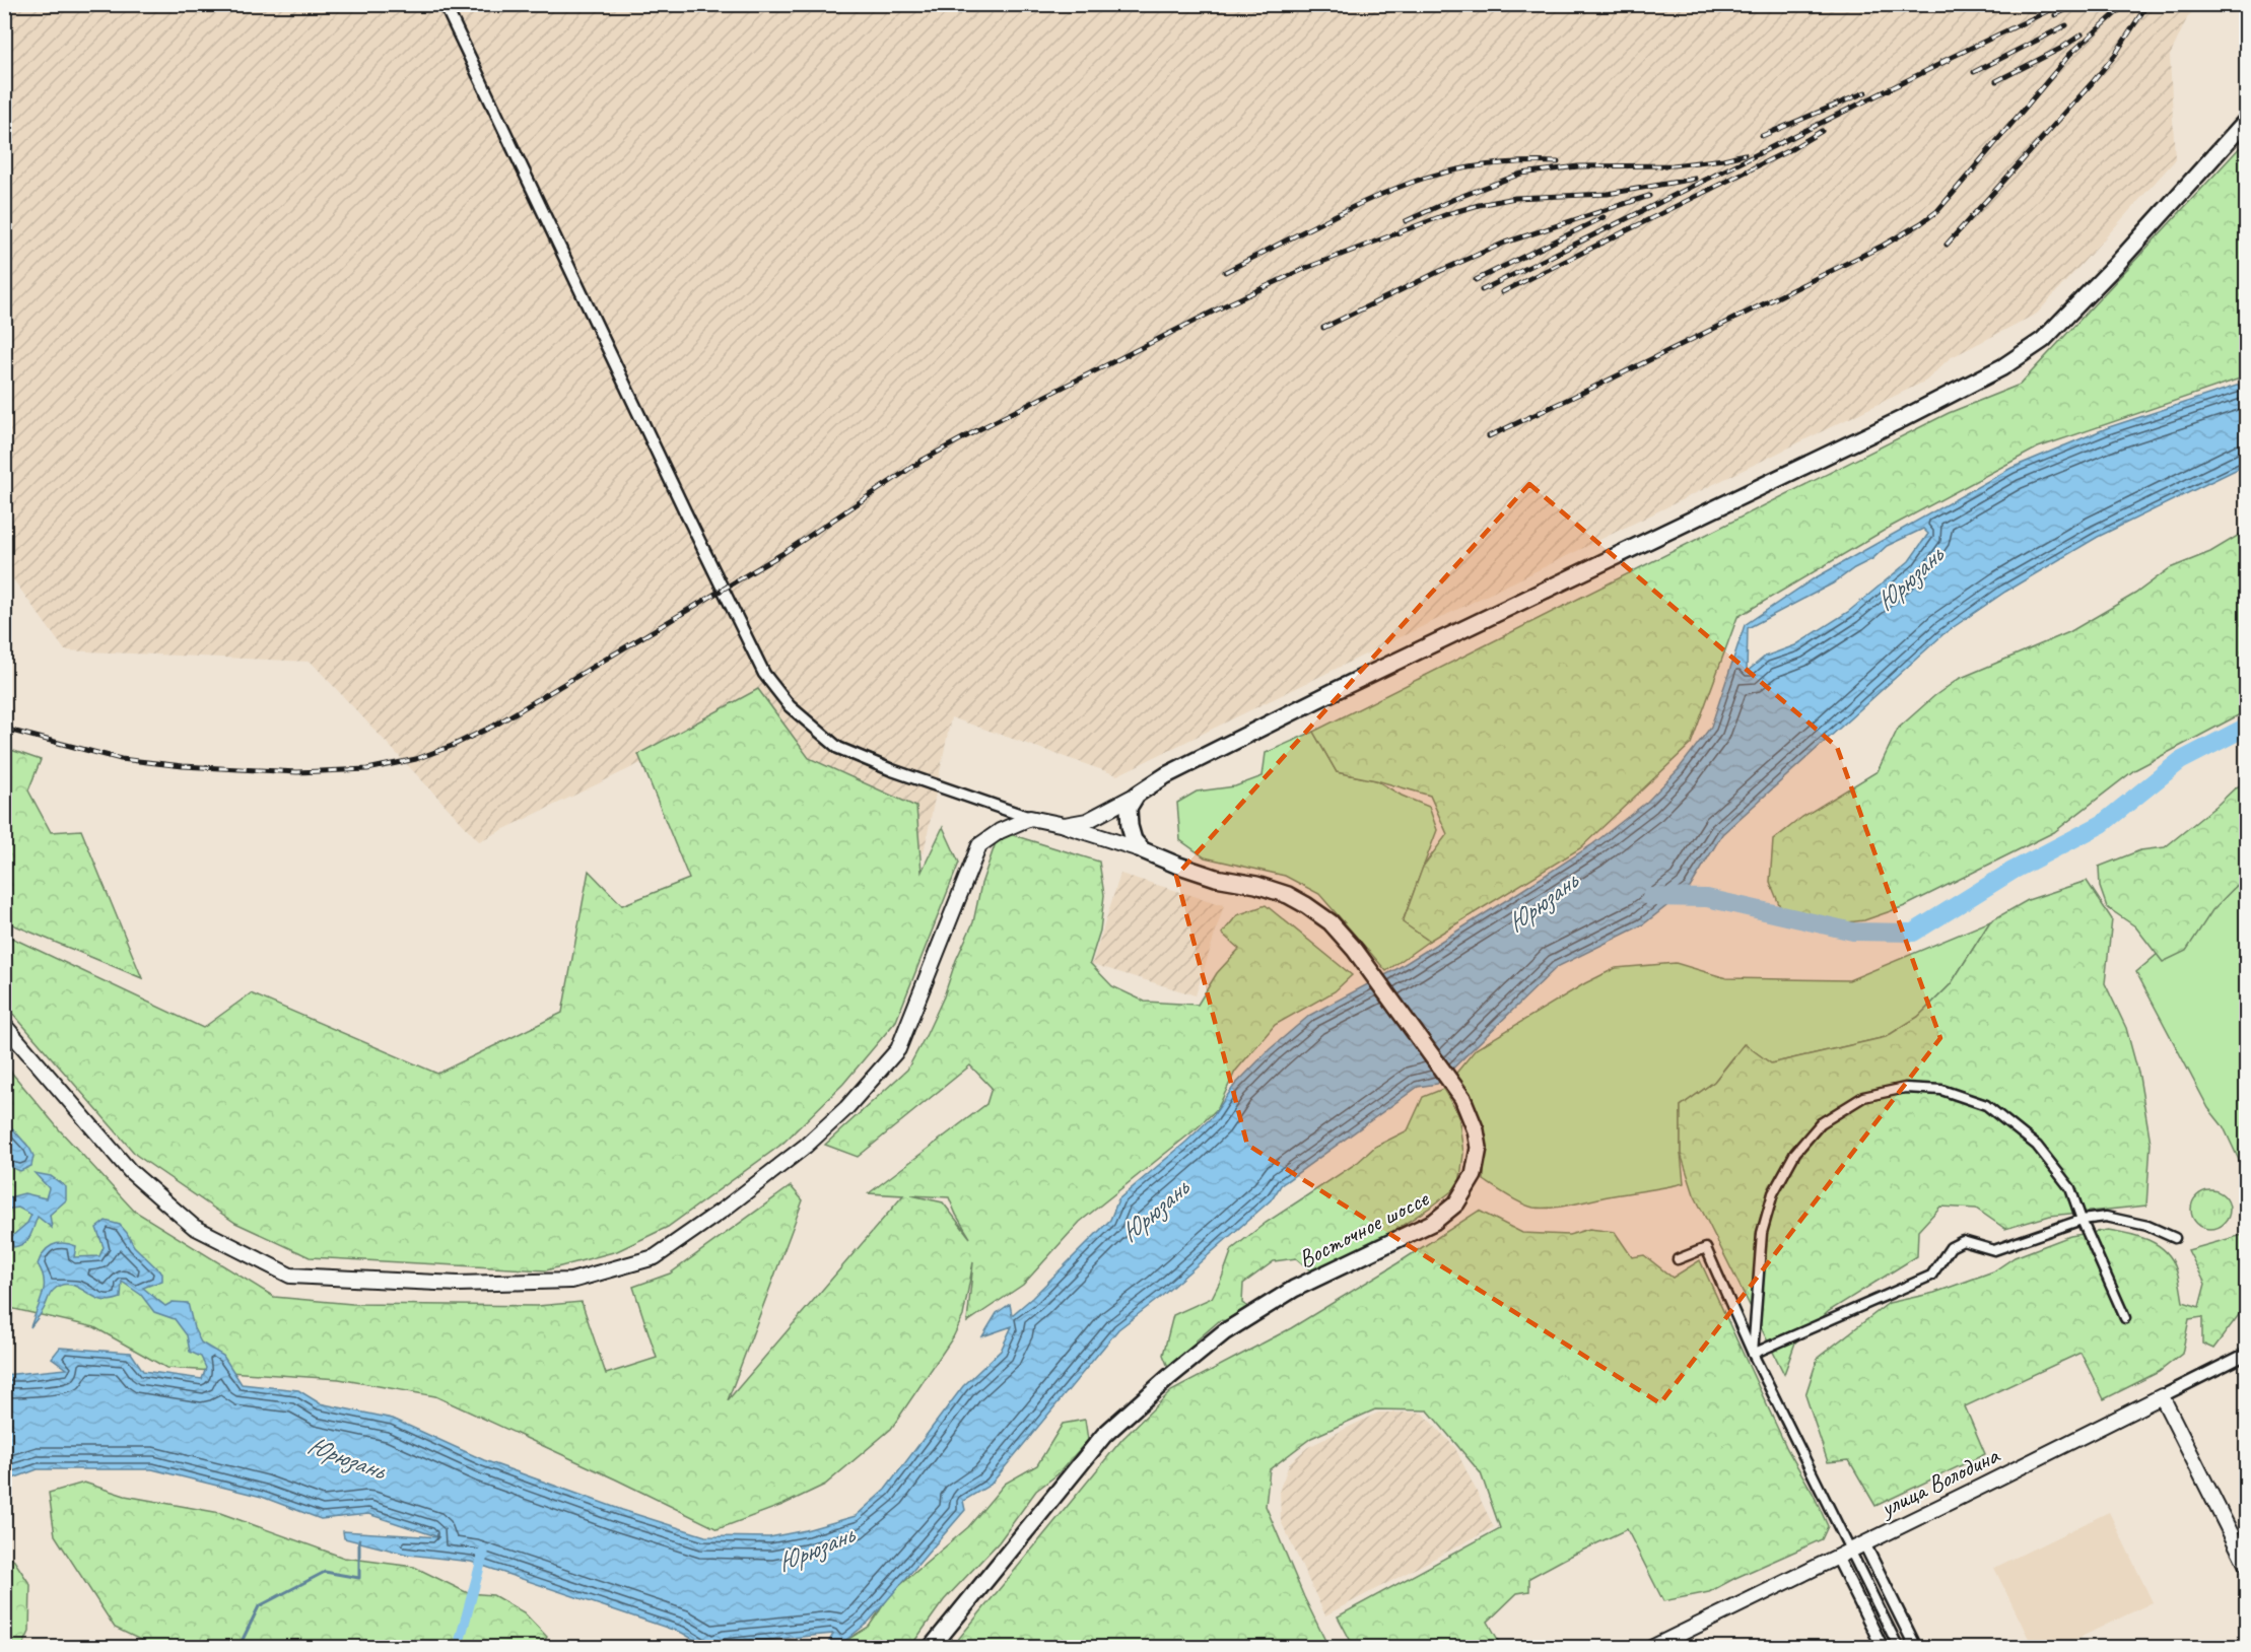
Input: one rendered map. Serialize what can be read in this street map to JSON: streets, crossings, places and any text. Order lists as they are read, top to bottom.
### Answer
{
  "streets": {
    "main road": ["Восточное шоссе"],
    "street": ["улица Володина"]
  },
  "water": ["Юрюзань"]
}
